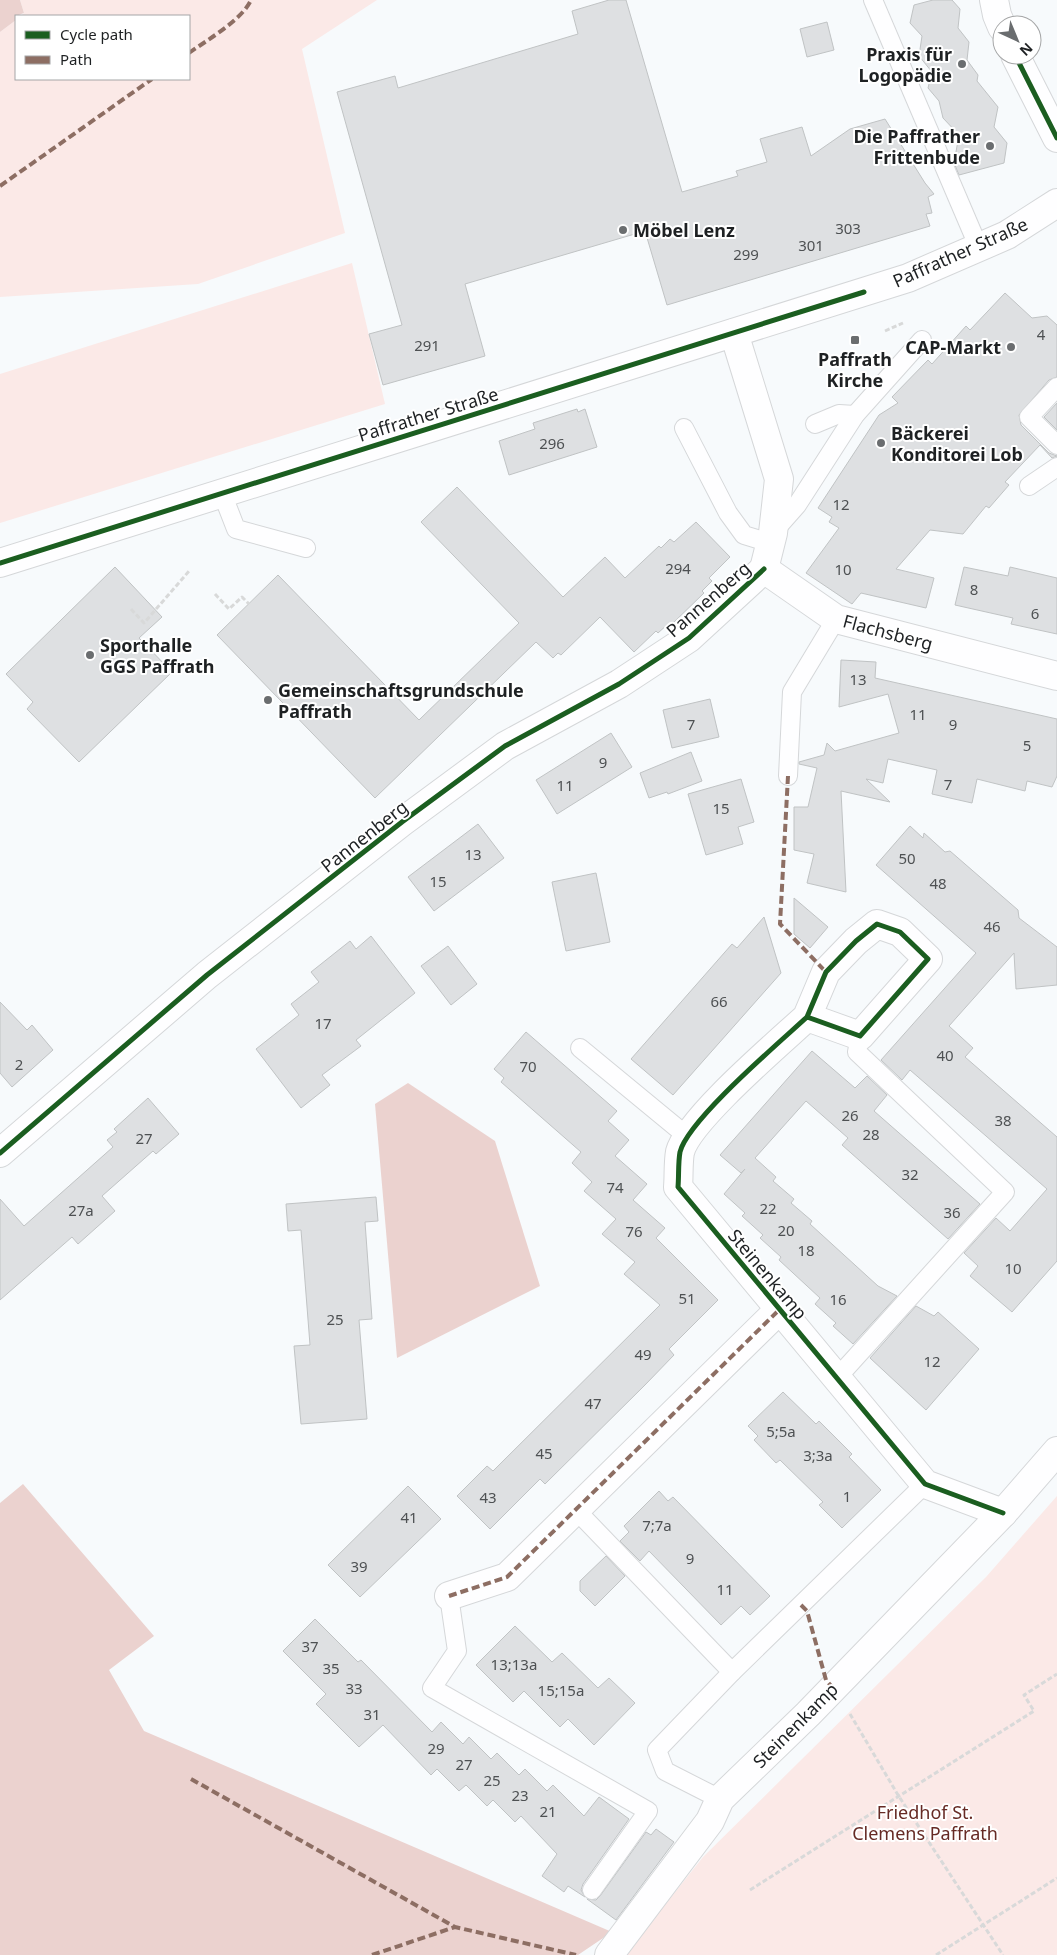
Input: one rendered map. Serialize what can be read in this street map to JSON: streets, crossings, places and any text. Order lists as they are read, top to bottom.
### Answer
{
  "streets": {
    "street": [
      "Paffrather Straße",
      "Pannenberg",
      "Flachsberg",
      "Steinenkamp"
    ]
  },
  "crossings": [
    ["Pannenberg", "Flachsberg"]
  ],
  "parks": ["Friedhof St. Clemens Paffrath"],
  "places": {
    "other": [
      "Praxis für Logopädie",
      "Die Paffrather Frittenbude",
      "Möbel Lenz",
      "CAP-Markt",
      "Bäckerei Konditorei Lob",
      "Sporthalle GGS Paffrath",
      "Gemeinschaftsgrundschule Paffrath"
    ],
    "transit": ["Paffrath Kirche"]
  },
  "house_numbers": [
    "303",
    "301",
    "299",
    "4",
    "291",
    "296",
    "12",
    "294",
    "10",
    "8",
    "6",
    "13",
    "11",
    "7",
    "9",
    "5",
    "9",
    "7",
    "11",
    "15",
    "13",
    "50",
    "15",
    "48",
    "46",
    "66",
    "17",
    "40",
    "2",
    "70",
    "26",
    "38",
    "28",
    "27",
    "32",
    "74",
    "22",
    "27a",
    "36",
    "20",
    "76",
    "18",
    "10",
    "51",
    "16",
    "25",
    "49",
    "12",
    "47",
    "5;5a",
    "45",
    "3;3a",
    "1",
    "43",
    "41",
    "7;7a",
    "9",
    "39",
    "11",
    "37",
    "13;13a",
    "35",
    "33",
    "15;15a",
    "31",
    "29",
    "27",
    "25",
    "23",
    "21"
  ],
  "legend": ["Cycle path", "Path"],
  "north": "bottom right"
}
